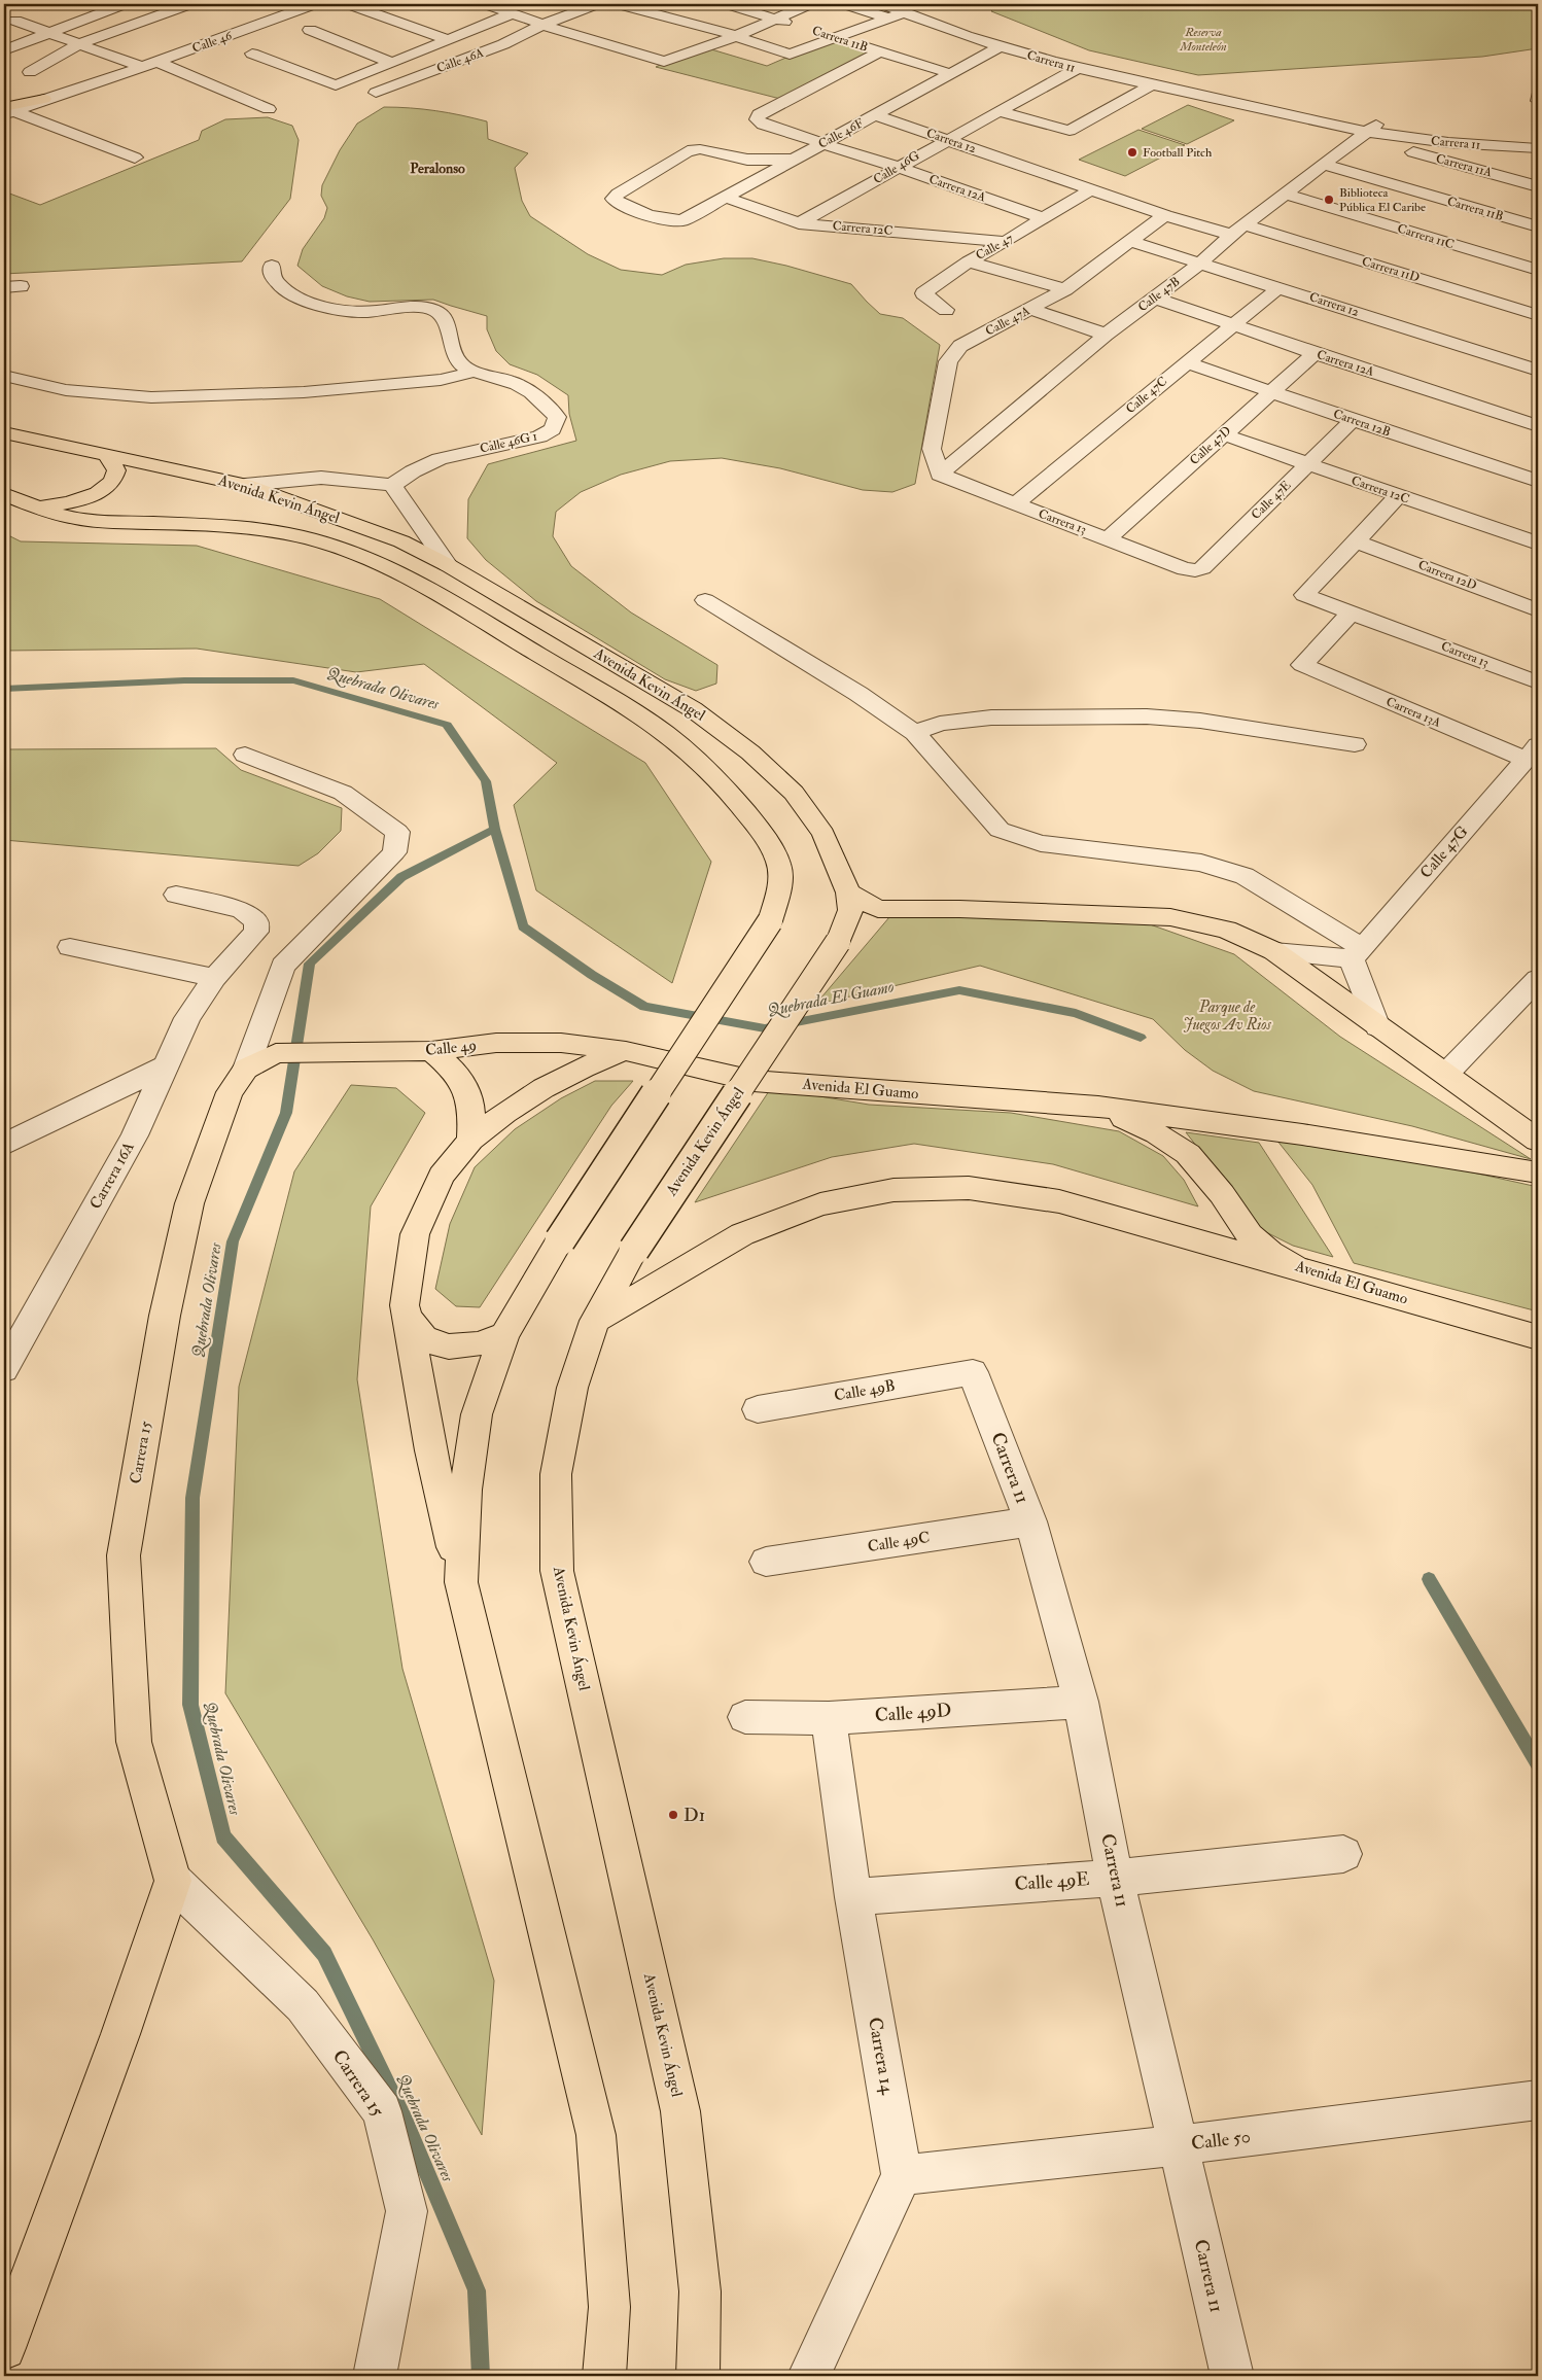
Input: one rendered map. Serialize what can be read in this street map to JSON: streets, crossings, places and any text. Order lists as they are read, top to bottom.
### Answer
{
  "streets": {
    "main road": [
      "Avenida Kevin Ángel",
      "Calle 49",
      "Avenida El Guamo",
      "Carrera 15"
    ],
    "street": [
      "Carrera 11B",
      "Calle 46",
      "Calle 46A",
      "Carrera 11",
      "Calle 46F",
      "Carrera 12",
      "Carrera 11A",
      "Calle 46G",
      "Carrera 12A",
      "Carrera 12C",
      "Carrera 11C",
      "Calle 47",
      "Carrera 11D",
      "Calle 47B",
      "Calle 47A",
      "Calle 47C",
      "Carrera 12B",
      "Calle 46G 1",
      "Calle 47D",
      "Calle 47E",
      "Carrera 13",
      "Carrera 12D",
      "Carrera 13A",
      "Calle 47G",
      "Carrera 16A",
      "Calle 49B",
      "Calle 49C",
      "Calle 49D",
      "Calle 49E",
      "Carrera 14",
      "Calle 50"
    ]
  },
  "crossings": [
    ["Carrera 11B", "Calle 46F"],
    ["Carrera 11B", "Carrera 12A"],
    ["Carrera 11B", "Calle 47B"],
    ["Carrera 11", "Calle 46F"],
    ["Carrera 11", "Carrera 11A"],
    ["Carrera 11", "Calle 46G"],
    ["Carrera 11", "Calle 47B"],
    ["Carrera 11", "Calle 49B"],
    ["Carrera 11", "Calle 49C"],
    ["Carrera 11", "Calle 49D"],
    ["Carrera 11", "Calle 49E"],
    ["Carrera 11", "Calle 50"],
    ["Calle 46F", "Carrera 12"],
    ["Calle 46F", "Carrera 12A"],
    ["Calle 46F", "Carrera 12C"],
    ["Carrera 12", "Calle 46G"],
    ["Carrera 12", "Calle 47"],
    ["Carrera 12", "Carrera 11D"],
    ["Carrera 12", "Calle 47B"],
    ["Carrera 12", "Calle 47A"],
    ["Carrera 12", "Calle 47C"],
    ["Carrera 11A", "Calle 47B"],
    ["Calle 46G", "Carrera 12A"],
    ["Calle 46G", "Carrera 12C"],
    ["Carrera 12A", "Calle 47"],
    ["Carrera 12A", "Calle 47B"],
    ["Carrera 12A", "Calle 47C"],
    ["Carrera 12A", "Calle 47D"],
    ["Carrera 12C", "Calle 47"],
    ["Carrera 12C", "Calle 47D"],
    ["Carrera 12C", "Calle 47E"],
    ["Carrera 11C", "Calle 47B"],
    ["Carrera 11D", "Calle 47B"],
    ["Calle 47B", "Calle 47A"],
    ["Calle 47B", "Carrera 13"],
    ["Calle 47A", "Carrera 13"],
    ["Calle 47C", "Carrera 12B"],
    ["Calle 47C", "Carrera 13"],
    ["Carrera 12B", "Calle 47D"],
    ["Carrera 12B", "Calle 47E"],
    ["Calle 47D", "Carrera 13"],
    ["Calle 47E", "Carrera 13"],
    ["Carrera 13", "Carrera 12D"],
    ["Carrera 13", "Carrera 13A"],
    ["Carrera 13A", "Calle 47G"],
    ["Calle 49", "Avenida El Guamo"],
    ["Calle 49", "Carrera 15"],
    ["Calle 49D", "Carrera 14"],
    ["Calle 49E", "Carrera 14"],
    ["Carrera 14", "Calle 50"]
  ],
  "districts": ["Peralonso"],
  "water": ["Quebrada Olivares", "Quebrada El Guamo"],
  "parks": ["Reserva Monteleón", "Parque de Juegos Av Rios"],
  "places": ["Football Pitch", "Biblioteca Pública El Caribe", "D1"]
}
